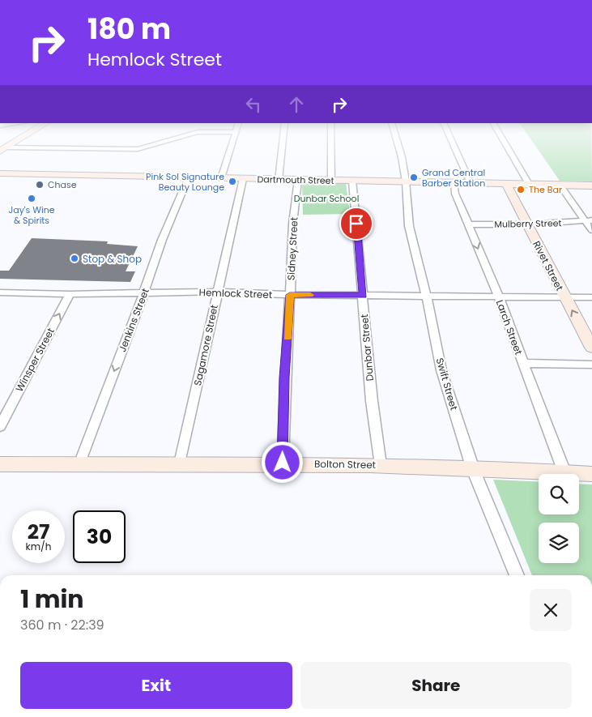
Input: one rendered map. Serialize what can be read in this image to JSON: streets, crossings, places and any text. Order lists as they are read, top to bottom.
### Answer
{
  "streets": {
    "main road": ["Dartmouth Street", "Rivet Street", "Bolton Street"],
    "street": [
      "Mulberry Street",
      "Sidney Street",
      "Hemlock Street",
      "Jenkins Street",
      "Larch Street",
      "Sagamore Street",
      "Dunbar Street",
      "Winsper Street",
      "Swift Street"
    ]
  },
  "crossings": [
    ["Dartmouth Street", "Sidney Street"],
    ["Dartmouth Street", "Rivet Street"],
    ["Dartmouth Street", "Jenkins Street"],
    ["Dartmouth Street", "Larch Street"],
    ["Dartmouth Street", "Sagamore Street"],
    ["Dartmouth Street", "Dunbar Street"],
    ["Dartmouth Street", "Swift Street"],
    ["Mulberry Street", "Rivet Street"],
    ["Mulberry Street", "Larch Street"],
    ["Sidney Street", "Hemlock Street"],
    ["Sidney Street", "Bolton Street"],
    ["Rivet Street", "Hemlock Street"],
    ["Hemlock Street", "Jenkins Street"],
    ["Hemlock Street", "Larch Street"],
    ["Hemlock Street", "Sagamore Street"],
    ["Hemlock Street", "Dunbar Street"],
    ["Hemlock Street", "Winsper Street"],
    ["Hemlock Street", "Swift Street"],
    ["Jenkins Street", "Bolton Street"],
    ["Larch Street", "Bolton Street"],
    ["Sagamore Street", "Bolton Street"],
    ["Dunbar Street", "Bolton Street"],
    ["Swift Street", "Bolton Street"]
  ],
  "one_way": ["Jenkins Street", "Winsper Street"],
  "parks": ["Dunbar School"],
  "places": [
    "Grand Central Barber Station",
    "Pink Sol Signature Beauty Lounge",
    "Chase",
    "The Bar",
    "Jay's Wine & Spirits",
    "Stop & Shop"
  ],
  "page": {
    "turn": ["180 m", "Hemlock Street"],
    "speed": "27 km/h",
    "limit": "30",
    "heading": ["1 min", "360 m · 22:39"],
    "buttons": ["Exit", "Share"]
  }
}
